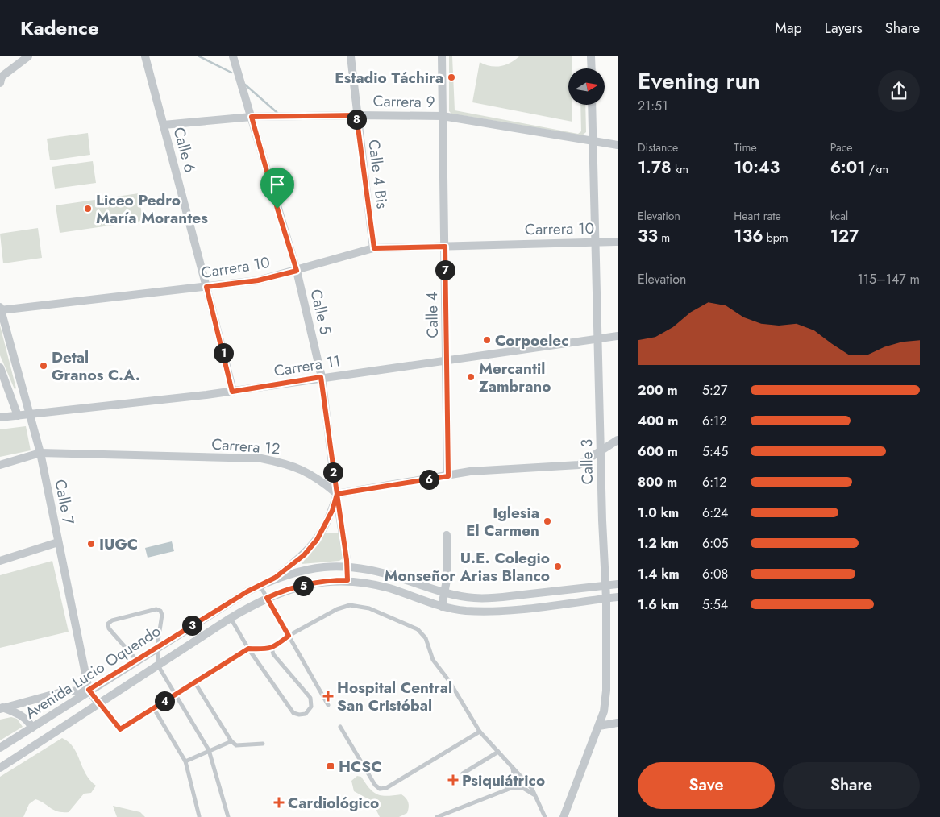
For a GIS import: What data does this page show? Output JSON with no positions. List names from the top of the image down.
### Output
{
  "streets": {
    "street": [
      "Carrera 9",
      "Calle 6",
      "Calle 4 Bis",
      "Carrera 10",
      "Calle 5",
      "Calle 4",
      "Carrera 11",
      "Carrera 12",
      "Calle 3",
      "Calle 7",
      "Avenida Lucio Oquendo"
    ]
  },
  "crossings": [
    ["Carrera 9", "Calle 6"],
    ["Carrera 9", "Calle 4 Bis"],
    ["Carrera 9", "Calle 5"],
    ["Carrera 9", "Calle 4"],
    ["Carrera 9", "Calle 3"],
    ["Calle 6", "Carrera 10"],
    ["Calle 6", "Carrera 11"],
    ["Calle 4 Bis", "Carrera 10"],
    ["Carrera 10", "Calle 5"],
    ["Carrera 10", "Calle 4"],
    ["Carrera 10", "Calle 3"],
    ["Carrera 10", "Calle 7"],
    ["Calle 5", "Carrera 11"],
    ["Calle 5", "Carrera 12"],
    ["Calle 5", "Avenida Lucio Oquendo"],
    ["Calle 4", "Carrera 11"],
    ["Carrera 11", "Calle 3"],
    ["Carrera 11", "Calle 7"],
    ["Carrera 12", "Calle 7"],
    ["Calle 3", "Avenida Lucio Oquendo"],
    ["Calle 7", "Avenida Lucio Oquendo"]
  ],
  "places": {
    "other": [
      "Estadio Táchira",
      "Liceo Pedro María Morantes",
      "Corpoelec",
      "Detal Granos C.A.",
      "Mercantil Zambrano",
      "Iglesia El Carmen",
      "IUGC",
      "U.E. Colegio Monseñor Arias Blanco"
    ],
    "health": ["Hospital Central San Cristóbal", "Psiquiátrico", "Cardiológico"],
    "transit": ["HCSC"]
  },
  "north": "right",
  "page": {
    "header": "Kadence",
    "nav": ["Map", "Layers", "Share"],
    "heading": ["Evening run", "21:51"],
    "pins": [
      "8",
      "7",
      "1",
      "2",
      "6",
      "5",
      "3",
      "4"
    ],
    "stats": [
      ["Distance", "1.78 km"],
      ["Time", "10:43"],
      ["Pace", "6:01 /km"],
      ["Elevation", "33 m"],
      ["Heart rate", "136 bpm"],
      ["kcal", "127"]
    ],
    "chart": ["Elevation", "115–147 m"],
    "list": [
      {
        "name": "200 m",
        "note": "5:27"
      },
      {
        "name": "400 m",
        "note": "6:12"
      },
      {
        "name": "600 m",
        "note": "5:45"
      },
      {
        "name": "800 m",
        "note": "6:12"
      },
      {
        "name": "1.0 km",
        "note": "6:24"
      },
      {
        "name": "1.2 km",
        "note": "6:05"
      },
      {
        "name": "1.4 km",
        "note": "6:08"
      },
      {
        "name": "1.6 km",
        "note": "5:54"
      }
    ],
    "buttons": ["Save", "Share"]
  }
}
